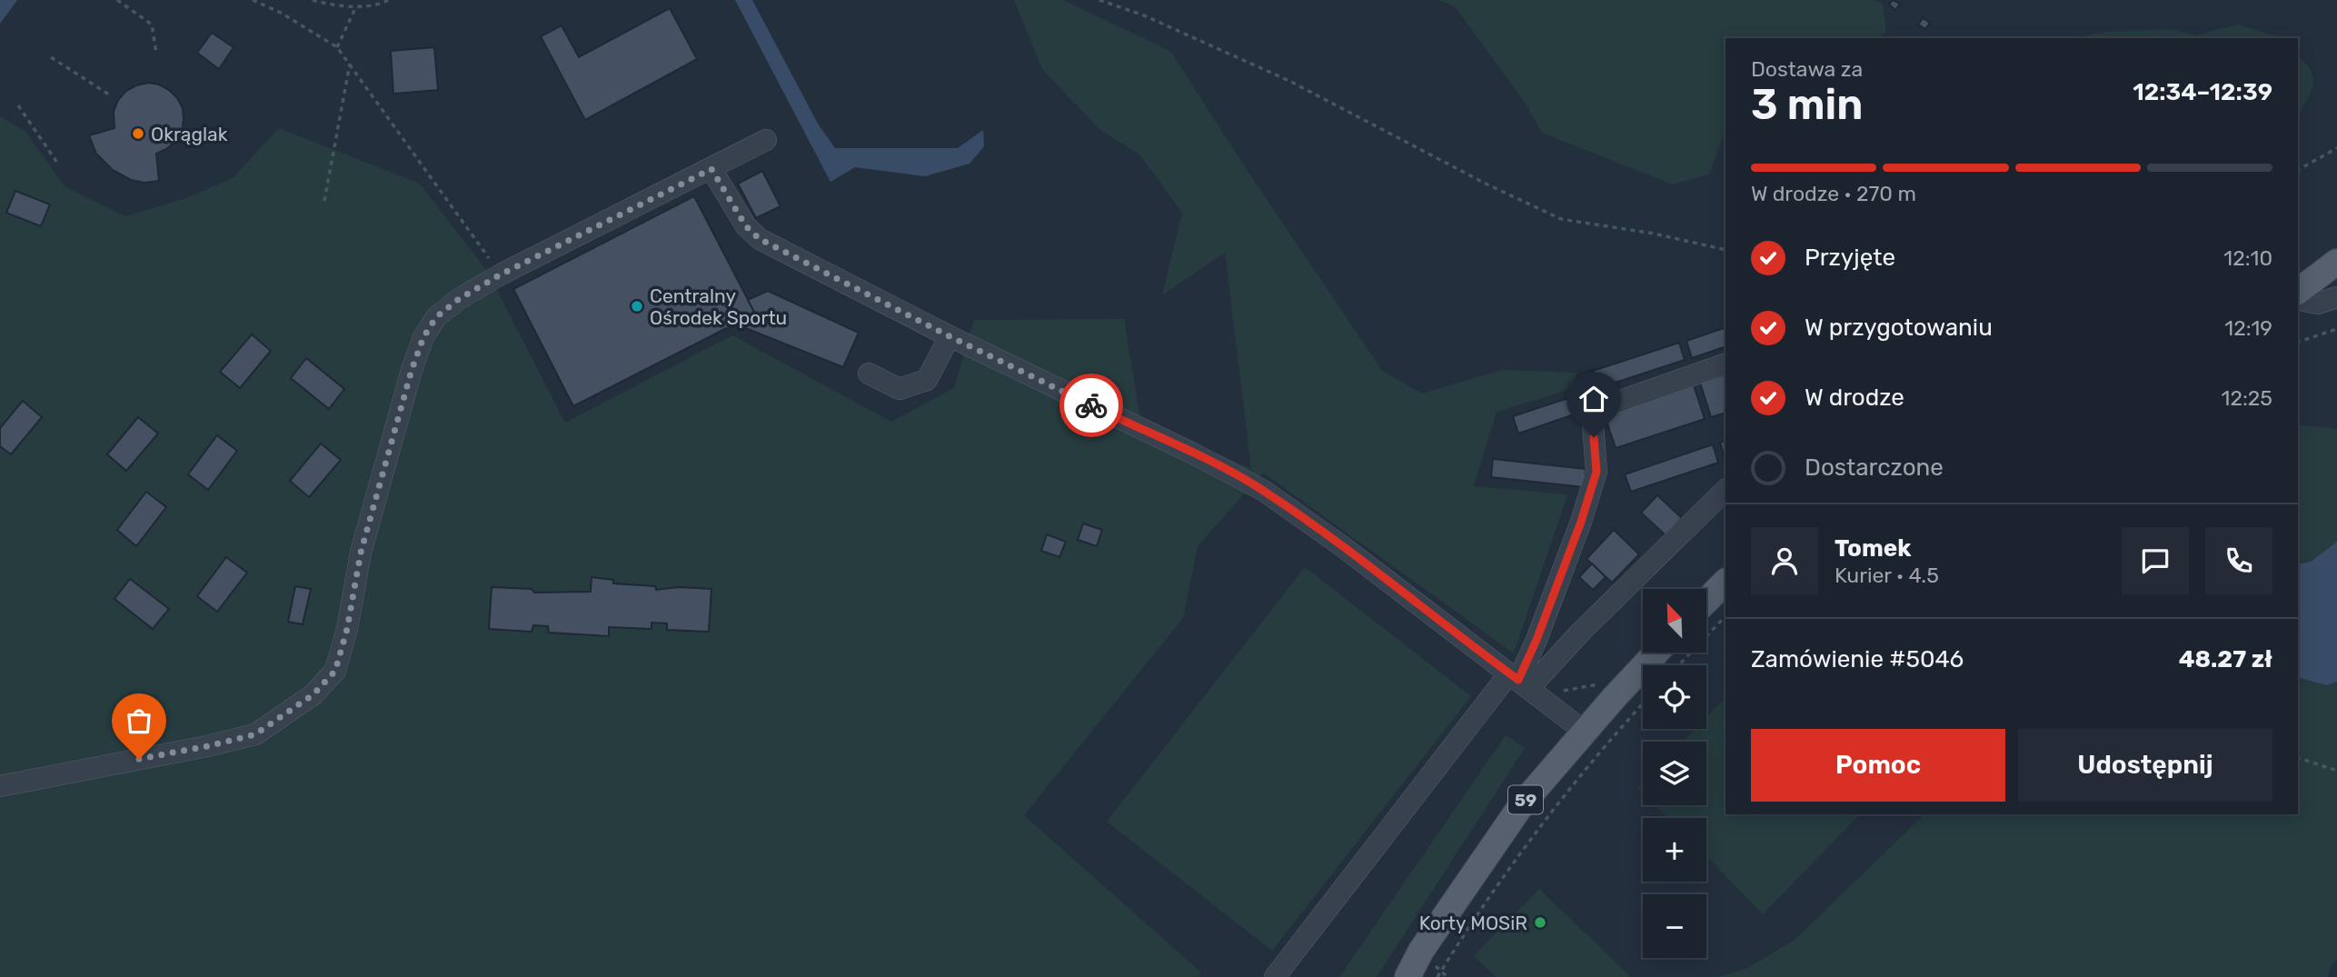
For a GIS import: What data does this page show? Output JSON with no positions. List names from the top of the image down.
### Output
{
  "streets": {
    "main road": ["59"]
  },
  "places": ["Okrąglak", "Centralny Ośrodek Sportu", "Korty MOSiR"],
  "north": "top left",
  "page": {
    "heading": ["3 min", "Dostawa za", "12:34–12:39"],
    "panel": [
      "Tomek",
      "Kurier · 4.5",
      "Zamówienie #5046",
      "48.27 zł"
    ],
    "bar": "W drodze · 270 m",
    "list": [
      ["Przyjęte", "12:10"],
      ["W przygotowaniu", "12:19"],
      ["W drodze", "12:25"],
      "Dostarczone"
    ],
    "map_buttons": ["+", "−"],
    "buttons": ["Pomoc", "Udostępnij"]
  }
}
